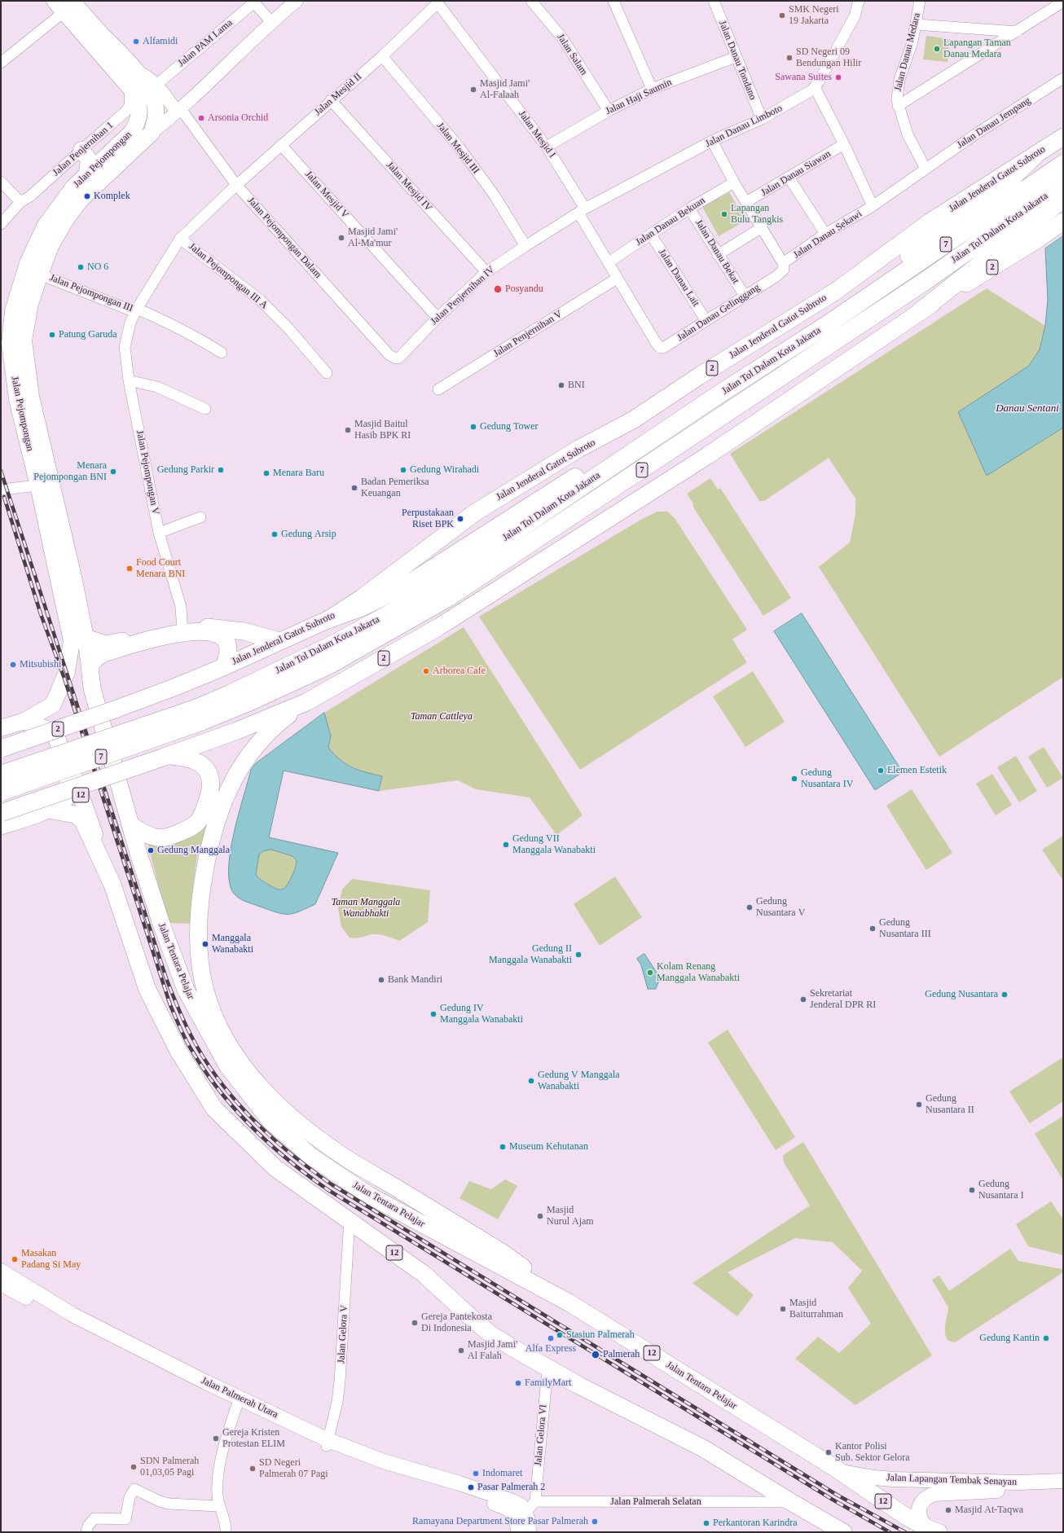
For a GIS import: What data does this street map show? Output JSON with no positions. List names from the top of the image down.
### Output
{
  "streets": {
    "highway": [
      "Jalan Jenderal Gatot Subroto",
      "Jalan Tol Dalam Kota Jakarta",
      "7",
      "2",
      "12",
      "Jalan Tentara Pelajar"
    ],
    "main road": ["Jalan Pejompongan", "Jalan Palmerah Utara", "Jalan Lapangan Tembak Senayan"],
    "street": [
      "Jalan PAM Lama",
      "Jalan Danau Medara",
      "Jalan Salam",
      "Jalan Danau Tondano",
      "Jalan Mesjid II",
      "Jalan Haji Saumin",
      "Jalan Danau Jempang",
      "Jalan Danau Limboto",
      "Jalan Mesjid I",
      "Jalan Mesjid III",
      "Jalan Penjernihan 1",
      "Jalan Danau Siawan",
      "Jalan Mesjid IV",
      "Jalan Mesjid V",
      "Jalan Danau Bekuan",
      "Jalan Danau Sekawi",
      "Jalan Pejompongan Dalam",
      "Jalan Danau Bekat",
      "Jalan Pejompongan III A",
      "Jalan Danau Lait",
      "Jalan Pejompongan III",
      "Jalan Penjernihan IV",
      "Jalan Danau Gelinggang",
      "Jalan Penjernihan V",
      "Jalan Pejompongan V",
      "Jalan Gelora V",
      "Jalan Gelora VI",
      "Jalan Palmerah Selatan"
    ]
  },
  "crossings": [
    ["Jalan PAM Lama", "Jalan Pejompongan"],
    ["Jalan Danau Medara", "Jalan Danau Jempang"],
    ["Jalan Salam", "Jalan Haji Saumin"],
    ["Jalan Danau Tondano", "Jalan Haji Saumin"],
    ["Jalan Danau Tondano", "Jalan Danau Limboto"],
    ["Jalan Mesjid II", "Jalan Mesjid I"],
    ["Jalan Mesjid II", "Jalan Mesjid III"],
    ["Jalan Mesjid II", "Jalan Mesjid IV"],
    ["Jalan Mesjid II", "Jalan Mesjid V"],
    ["Jalan Mesjid II", "Jalan Pejompongan Dalam"],
    ["Jalan Mesjid II", "Jalan Pejompongan III"],
    ["Jalan Haji Saumin", "Jalan Mesjid I"],
    ["Jalan Danau Limboto", "Jalan Mesjid I"],
    ["Jalan Danau Limboto", "Jalan Penjernihan IV"],
    ["Jalan Danau Limboto", "Jalan Danau Gelinggang"],
    ["Jalan Mesjid I", "Jalan Penjernihan IV"],
    ["Jalan Mesjid I", "Jalan Danau Gelinggang"],
    ["Jalan Mesjid III", "Jalan Penjernihan IV"],
    ["Jalan Penjernihan 1", "Jalan Pejompongan"],
    ["Jalan Pejompongan", "Jalan Pejompongan Dalam"],
    ["Jalan Pejompongan", "Jalan Pejompongan III"],
    ["Jalan Pejompongan", "12"],
    ["Jalan Pejompongan", "Jalan Tentara Pelajar"],
    ["Jalan Mesjid IV", "Jalan Penjernihan IV"],
    ["Jalan Mesjid V", "Jalan Penjernihan IV"],
    ["Jalan Danau Bekuan", "Jalan Danau Bekat"],
    ["Jalan Danau Bekuan", "Jalan Danau Lait"],
    ["Jalan Danau Bekuan", "Jalan Danau Gelinggang"],
    ["Jalan Danau Sekawi", "Jalan Danau Gelinggang"],
    ["Jalan Pejompongan Dalam", "Jalan Pejompongan III"],
    ["Jalan Pejompongan Dalam", "Jalan Penjernihan IV"],
    ["Jalan Danau Bekat", "Jalan Danau Gelinggang"],
    ["Jalan Pejompongan III A", "Jalan Pejompongan III"],
    ["Jalan Danau Lait", "Jalan Danau Gelinggang"],
    ["Jalan Pejompongan III", "Jalan Pejompongan V"],
    ["Jalan Penjernihan IV", "Jalan Danau Gelinggang"],
    ["Jalan Danau Gelinggang", "Jalan Penjernihan V"],
    ["12", "Jalan Gelora V"],
    ["12", "Jalan Gelora VI"],
    ["12", "Jalan Palmerah Selatan"],
    ["Jalan Tentara Pelajar", "Jalan Lapangan Tembak Senayan"],
    ["Jalan Gelora V", "Jalan Palmerah Utara"],
    ["Jalan Gelora VI", "Jalan Palmerah Selatan"]
  ],
  "water": ["Danau Sentani"],
  "parks": ["Taman Cattleya", "Taman Manggala Wanabhakti"],
  "places": [
    "SMK Negeri 19 Jakarta",
    "Alfamidi",
    "Lapangan Taman Danau Medara",
    "SD Negeri 09 Bendungan Hilir",
    "Sawana Suites",
    "Masjid Jami' Al-Falaah",
    "Arsonia Orchid",
    "Komplek",
    "Lapangan Bulu Tangkis",
    "Masjid Jami' Al-Ma'mur",
    "NO 6",
    "Posyandu",
    "Patung Garuda",
    "BNI",
    "Gedung Tower",
    "Masjid Baitul Hasib BPK RI",
    "Gedung Parkir",
    "Gedung Wirahadi",
    "Menara Pejompongan BNI",
    "Menara Baru",
    "Badan Pemeriksa Keuangan",
    "Perpustakaan Riset BPK",
    "Gedung Arsip",
    "Food Court Menara BNI",
    "Mitsubishi",
    "Arborea Cafe",
    "Elemen Estetik",
    "Gedung Nusantara IV",
    "Gedung VII Manggala Wanabakti",
    "Gedung Manggala",
    "Gedung Nusantara V",
    "Gedung Nusantara III",
    "Manggala Wanabakti",
    "Gedung II Manggala Wanabakti",
    "Kolam Renang Manggala Wanabakti",
    "Bank Mandiri",
    "Gedung Nusantara",
    "Sekretariat Jenderal DPR RI",
    "Gedung IV Manggala Wanabakti",
    "Gedung V Manggala Wanabakti",
    "Gedung Nusantara II",
    "Museum Kehutanan",
    "Gedung Nusantara I",
    "Masjid Nurul Ajam",
    "Masakan Padang Si May",
    "Masjid Baiturrahman",
    "Gereja Pantekosta Di Indonesia",
    "Stasiun Palmerah",
    "Alfa Express",
    "Gedung Kantin",
    "Masjid Jami' Al Falah",
    "Palmerah",
    "FamilyMart",
    "Gereja Kristen Protestan ELIM",
    "Kantor Polisi Sub. Sektor Gelora",
    "SDN Palmerah 01,03,05 Pagi",
    "SD Negeri Palmerah 07 Pagi",
    "Indomaret",
    "Pasar Palmerah 2",
    "Masjid At-Taqwa",
    "Ramayana Department Store Pasar Palmerah",
    "Perkantoran Karindra"
  ]
}
